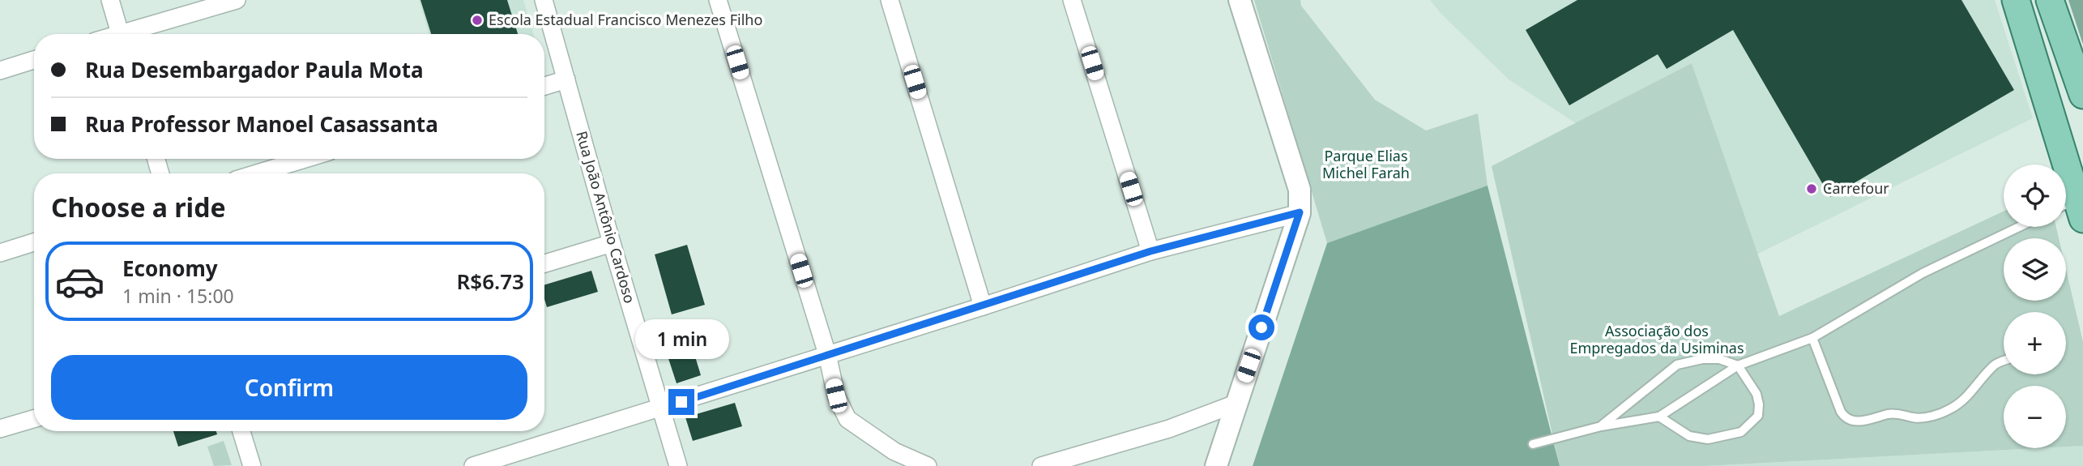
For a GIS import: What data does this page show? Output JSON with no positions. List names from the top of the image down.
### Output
{
  "streets": {
    "street": ["Rua João Antônio Cardoso"]
  },
  "parks": ["Parque Elias Michel Farah", "Associação dos Empregados da Usiminas"],
  "places": ["Escola Estadual Francisco Menezes Filho", "Carrefour"],
  "page": {
    "banner": ["Rua Desembargador Paula Mota", "Rua Professor Manoel Casassanta"],
    "map_buttons": ["+", "−"],
    "heading": "Choose a ride",
    "list": [
      {
        "name": "Economy",
        "note": "1 min · 15:00",
        "value": "R$6.73"
      }
    ],
    "bubble": "1 min",
    "buttons": "Confirm"
  }
}
